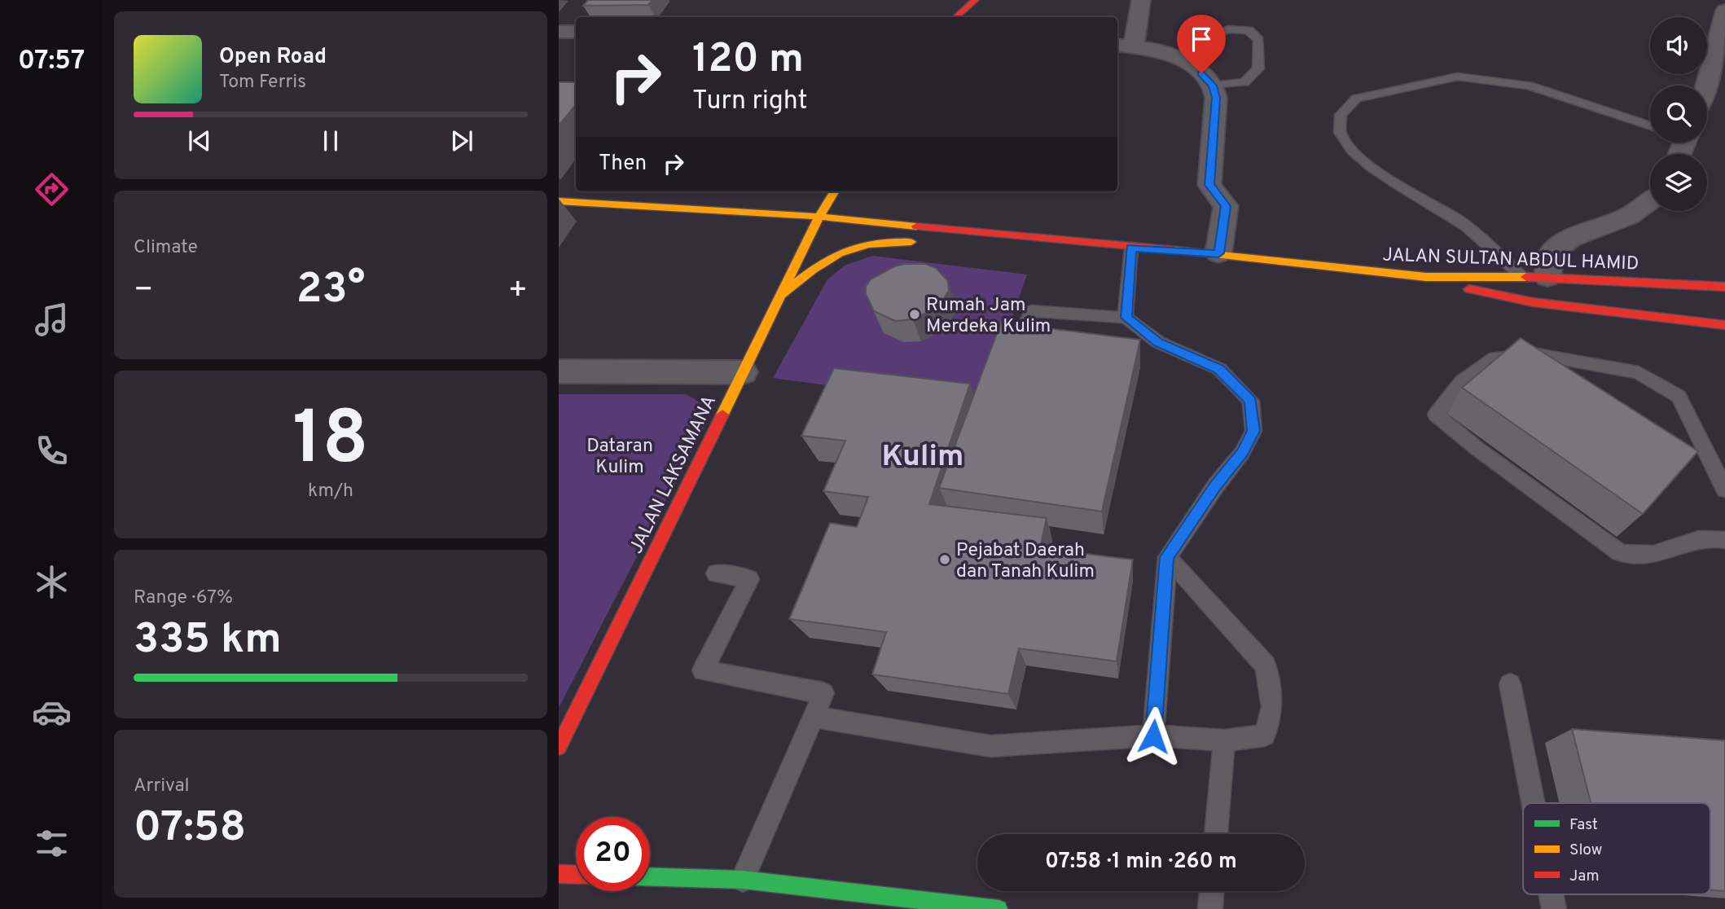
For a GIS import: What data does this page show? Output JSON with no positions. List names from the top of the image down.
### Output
{
  "streets": {
    "main road": ["JALAN SULTAN ABDUL HAMID", "JALAN LAKSAMANA"]
  },
  "crossings": [
    ["JALAN SULTAN ABDUL HAMID", "JALAN LAKSAMANA"]
  ],
  "districts": ["Kulim"],
  "parks": ["Dataran Kulim"],
  "places": ["Rumah Jam Merdeka Kulim", "Pejabat Daerah dan Tanah Kulim"],
  "legend": ["Fast", "Slow", "Jam"],
  "page": {
    "tabs": "07:57",
    "turn": ["120 m", "Turn right"],
    "song": ["Open Road", "Tom Ferris"],
    "then": "Then",
    "tile": [
      "Climate",
      ["18", "km/h"],
      ["Range · 67%", "335 km"],
      ["Arrival", "07:58"]
    ],
    "heat": ["−", "23°", "+"],
    "limit": "20",
    "trip": "07:58 · 1 min · 260 m"
  }
}
